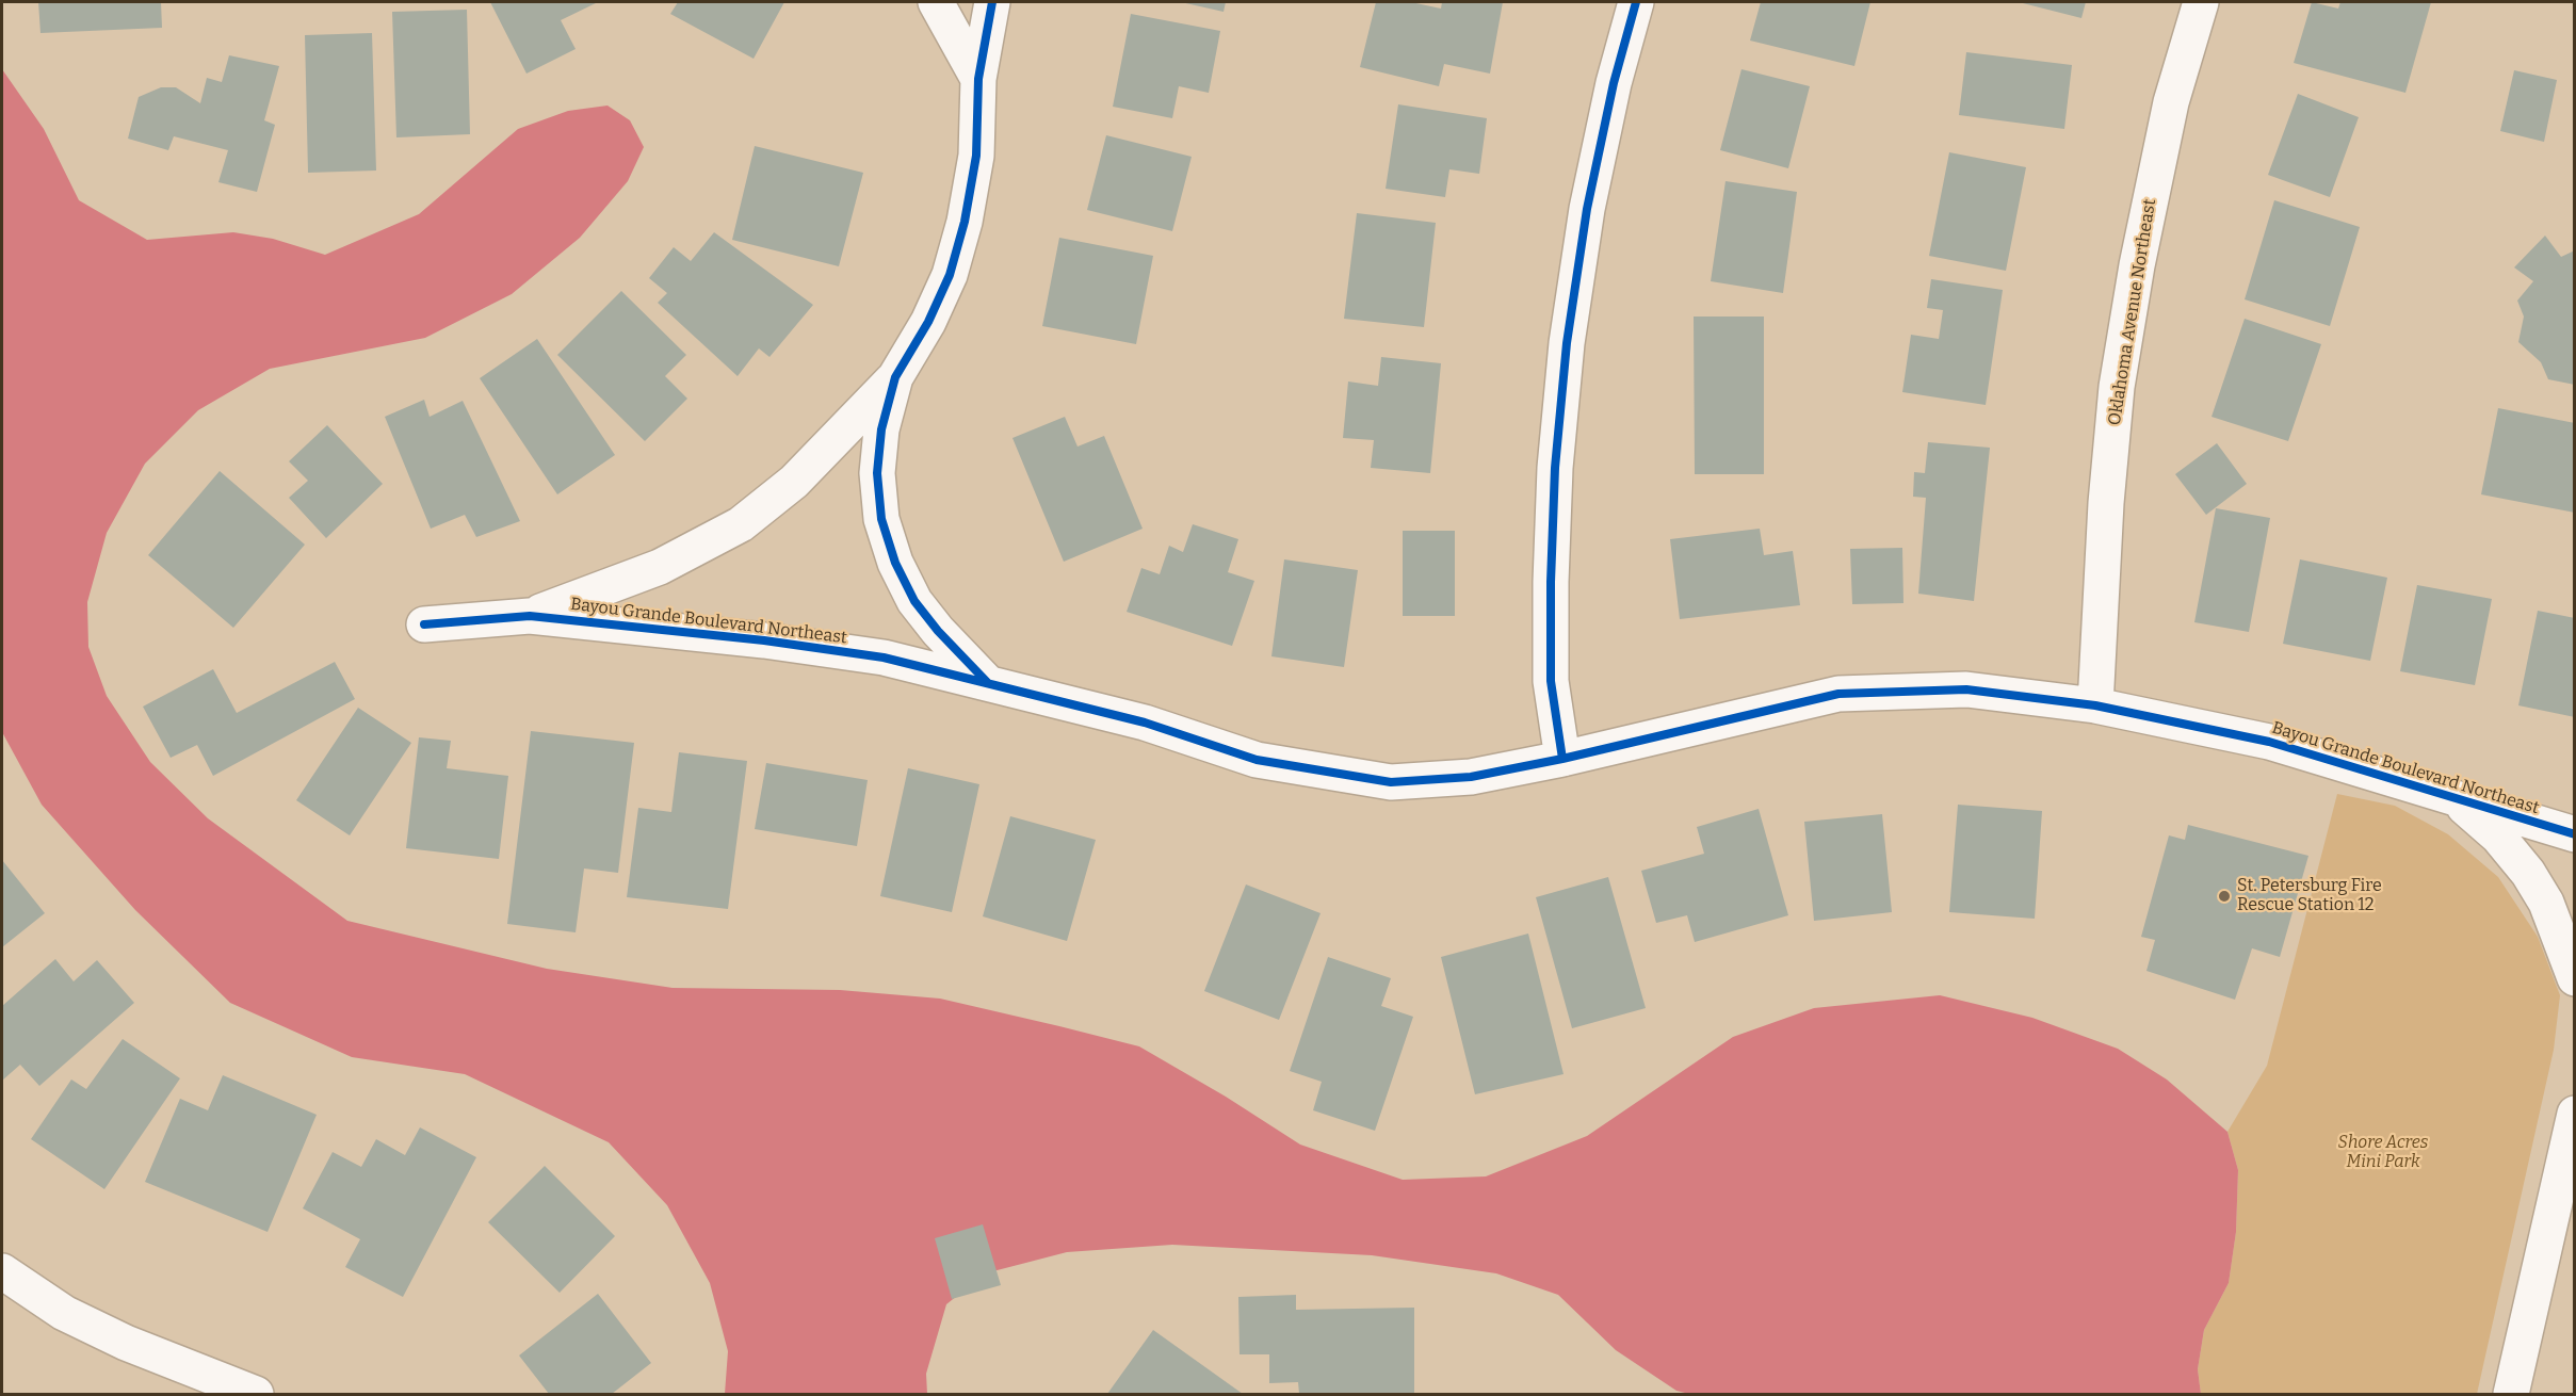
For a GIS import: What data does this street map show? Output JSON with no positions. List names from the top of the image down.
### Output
{
  "streets": {
    "street": ["Oklahoma Avenue Northeast", "Bayou Grande Boulevard Northeast"]
  },
  "crossings": [
    ["Oklahoma Avenue Northeast", "Bayou Grande Boulevard Northeast"]
  ],
  "parks": ["Shore Acres Mini Park"],
  "places": ["St. Petersburg Fire Rescue Station 12"]
}
